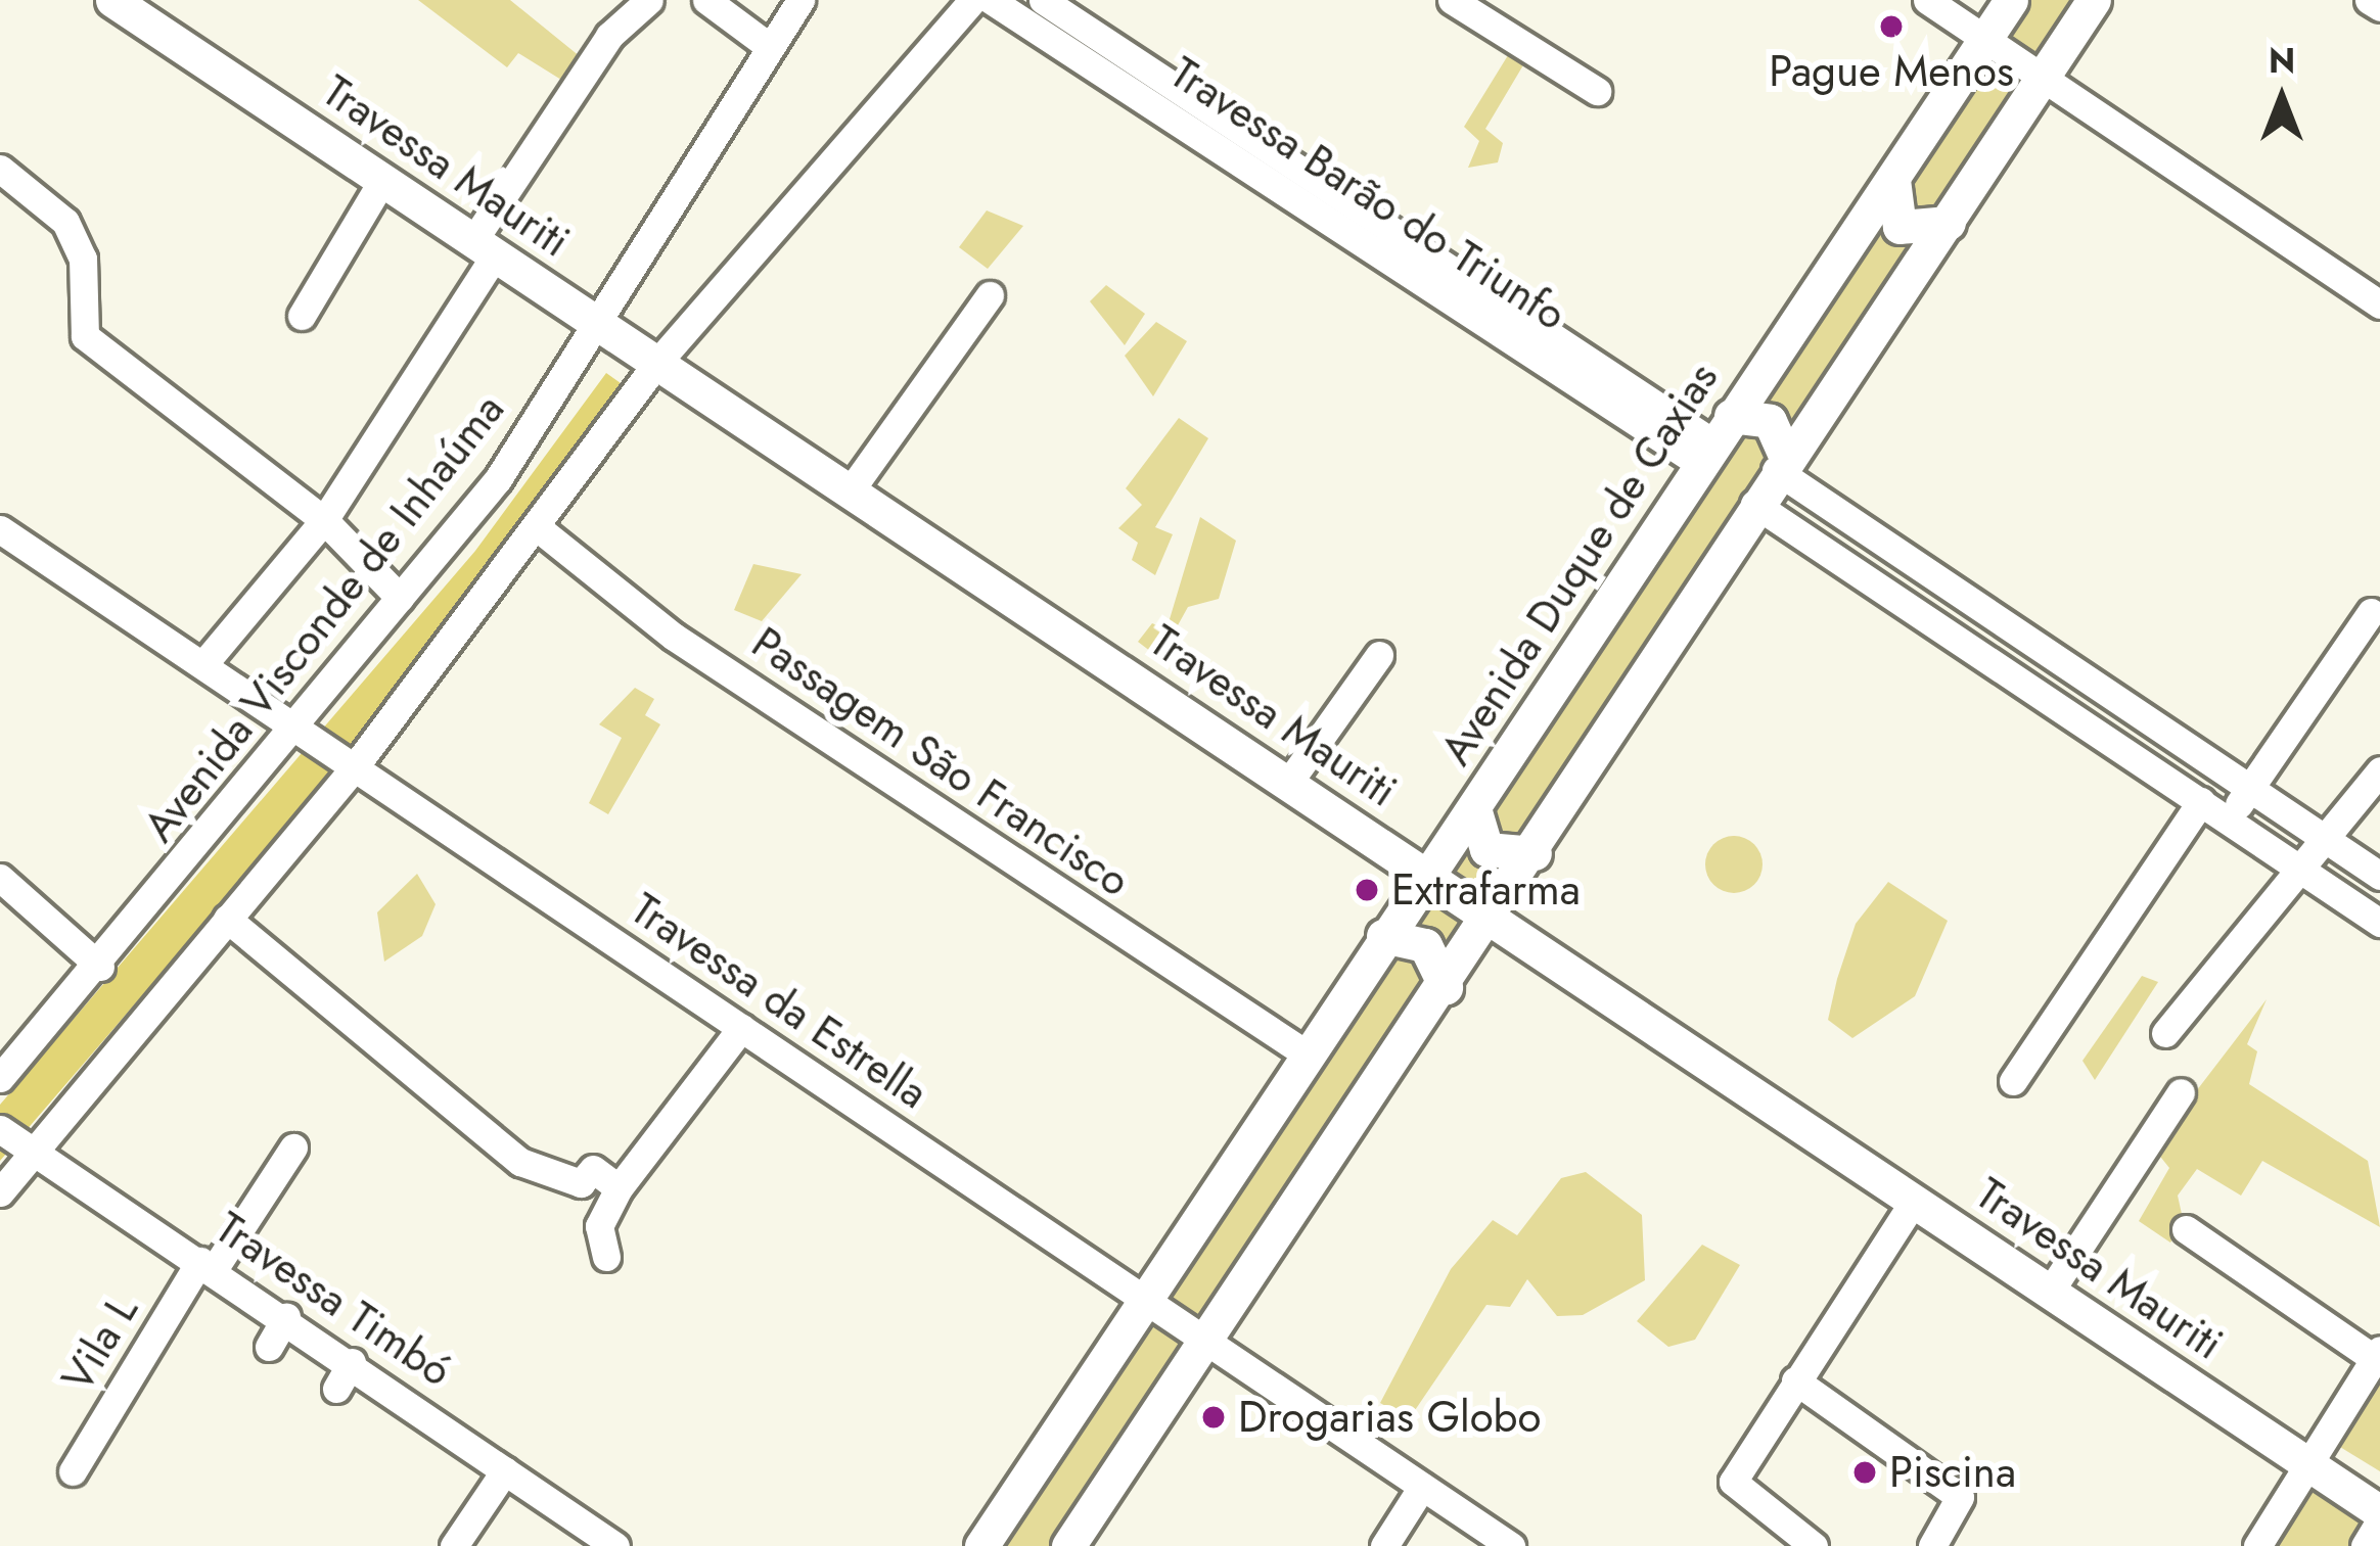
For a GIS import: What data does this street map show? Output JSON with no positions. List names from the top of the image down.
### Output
{
  "streets": {
    "main road": ["Travessa Mauriti", "Avenida Duque de Caxias"],
    "street": [
      "Travessa Barão do Triunfo",
      "Avenida Visconde de Inhaúma",
      "Passagem São Francisco",
      "Travessa da Estrella",
      "Travessa Timbó",
      "Vila L"
    ]
  },
  "crossings": [
    ["Travessa Mauriti", "Avenida Duque de Caxias"],
    ["Travessa Mauriti", "Avenida Visconde de Inhaúma"],
    ["Travessa Barão do Triunfo", "Avenida Duque de Caxias"],
    ["Avenida Duque de Caxias", "Passagem São Francisco"],
    ["Avenida Duque de Caxias", "Travessa da Estrella"],
    ["Avenida Visconde de Inhaúma", "Passagem São Francisco"],
    ["Avenida Visconde de Inhaúma", "Travessa da Estrella"],
    ["Avenida Visconde de Inhaúma", "Travessa Timbó"],
    ["Travessa Timbó", "Vila L"]
  ],
  "places": [
    "Pague Menos",
    "Extrafarma",
    "Drogarias Globo",
    "Piscina"
  ],
  "north": "top"
}
